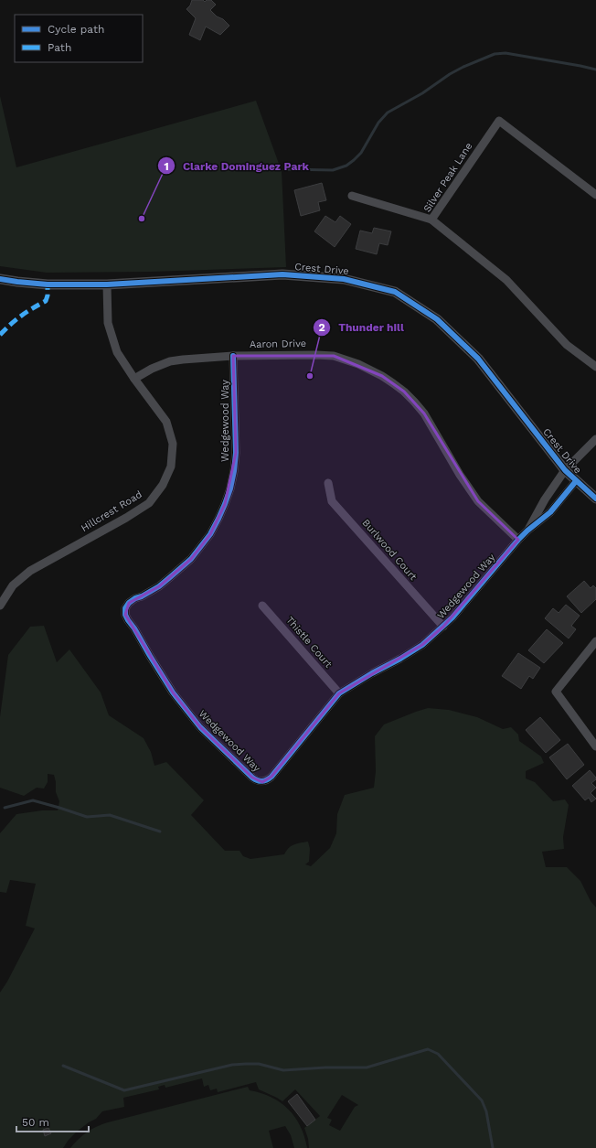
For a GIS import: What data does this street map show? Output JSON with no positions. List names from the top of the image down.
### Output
{
  "streets": {
    "street": [
      "Silver Peak Lane",
      "Crest Drive",
      "Aaron Drive",
      "Wedgewood Way",
      "Hillcrest Road",
      "Burlwood Court",
      "Thistle Court"
    ]
  },
  "crossings": [
    ["Crest Drive", "Wedgewood Way"],
    ["Crest Drive", "Hillcrest Road"],
    ["Aaron Drive", "Wedgewood Way"],
    ["Aaron Drive", "Hillcrest Road"],
    ["Wedgewood Way", "Burlwood Court"],
    ["Wedgewood Way", "Thistle Court"]
  ],
  "places": ["Clarke Dominguez Park", "Thunder hill"],
  "legend": ["Cycle path", "Path"],
  "scale_bar": "50 m"
}
